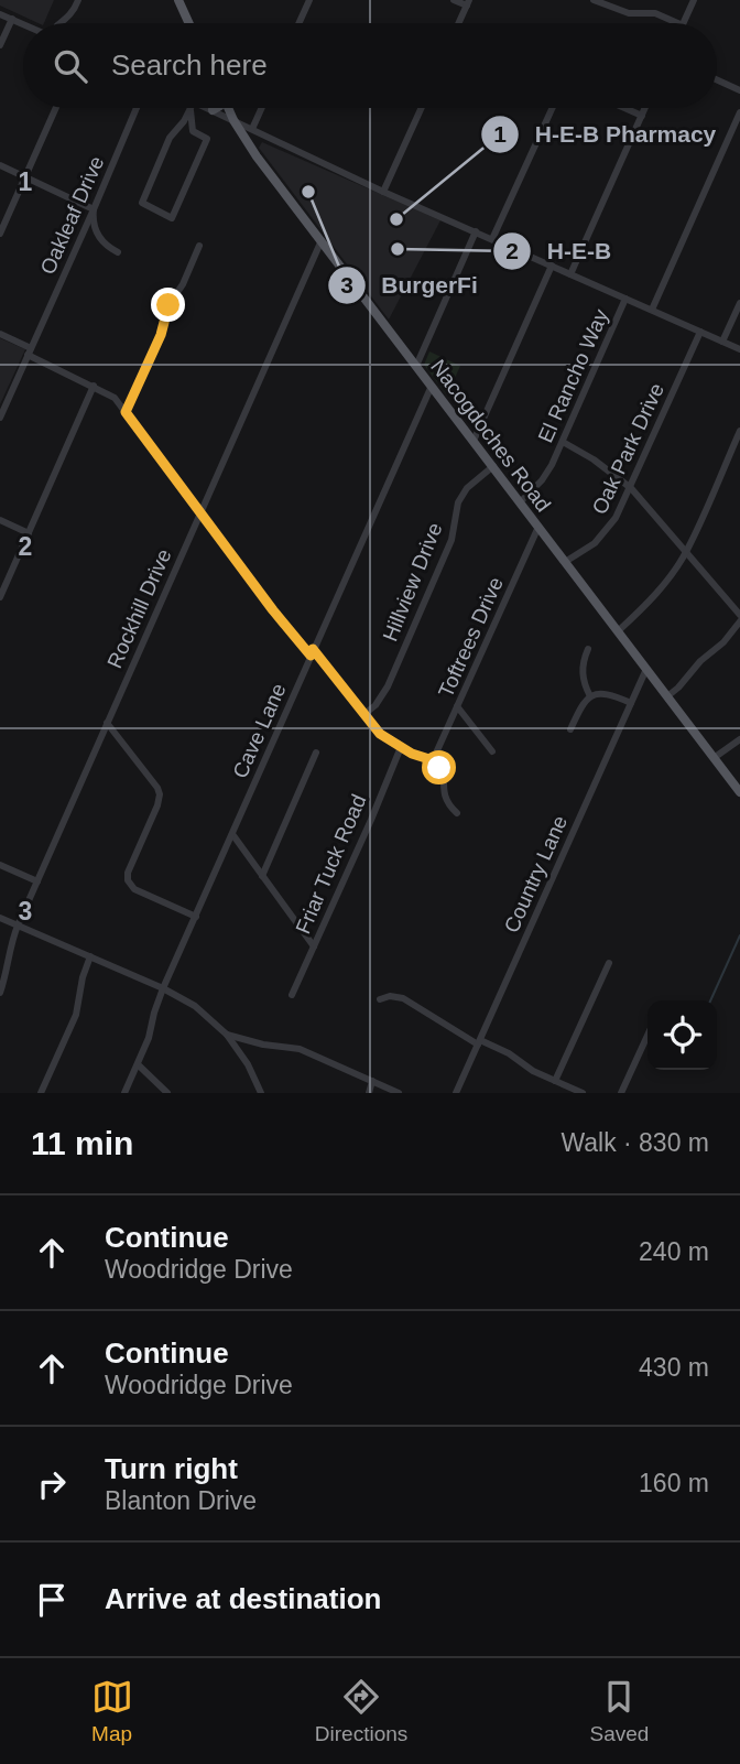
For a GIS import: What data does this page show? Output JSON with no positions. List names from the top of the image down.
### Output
{
  "streets": {
    "main road": ["Nacogdoches Road"],
    "street": [
      "Oakleaf Drive",
      "El Rancho Way",
      "Oak Park Drive",
      "Hillview Drive",
      "Rockhill Drive",
      "Toftrees Drive",
      "Cave Lane",
      "Friar Tuck Road",
      "Country Lane"
    ]
  },
  "crossings": [
    ["El Rancho Way", "Nacogdoches Road"],
    ["Nacogdoches Road", "Oak Park Drive"],
    ["Nacogdoches Road", "Hillview Drive"],
    ["Nacogdoches Road", "Rockhill Drive"],
    ["Nacogdoches Road", "Toftrees Drive"],
    ["Nacogdoches Road", "Cave Lane"],
    ["Nacogdoches Road", "Country Lane"]
  ],
  "places": ["BurgerFi", "H-E-B Pharmacy", "H-E-B"],
  "page": {
    "search": "Search here",
    "heading": ["11 min", "Walk · 830 m"],
    "list": [
      ["Continue", "Woodridge Drive", "240 m"],
      ["Continue", "Woodridge Drive", "430 m"],
      ["Turn right", "Blanton Drive", "160 m"],
      "Arrive at destination"
    ],
    "nav": ["Map", "Directions", "Saved"]
  },
  "grid": {
    "rows": ["1", "2", "3"]
  }
}
